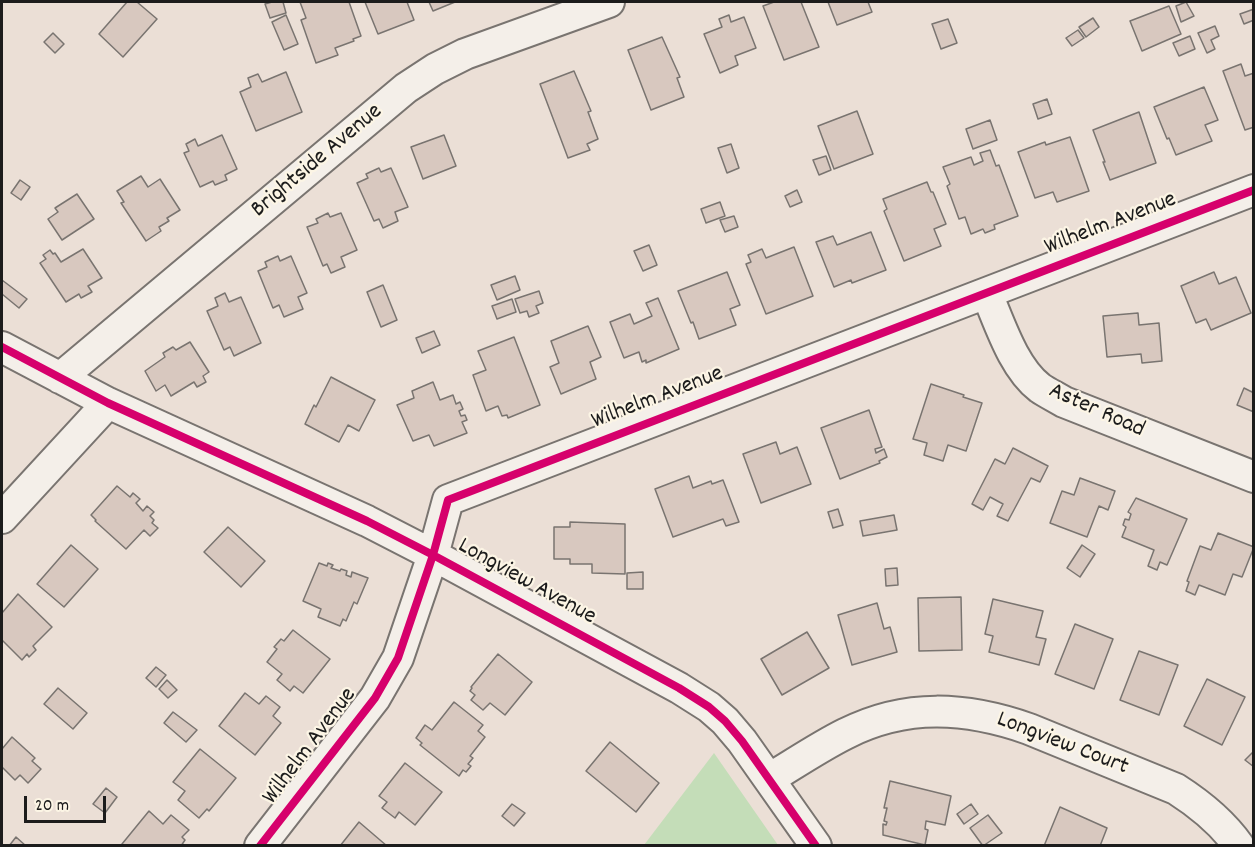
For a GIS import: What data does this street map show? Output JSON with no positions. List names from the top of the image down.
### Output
{
  "streets": {
    "street": [
      "Brightside Avenue",
      "Wilhelm Avenue",
      "Aster Road",
      "Longview Avenue",
      "Longview Court"
    ]
  },
  "crossings": [
    ["Brightside Avenue", "Longview Avenue"],
    ["Wilhelm Avenue", "Aster Road"],
    ["Wilhelm Avenue", "Longview Avenue"],
    ["Longview Avenue", "Longview Court"]
  ],
  "scale_bar": "20 m"
}
